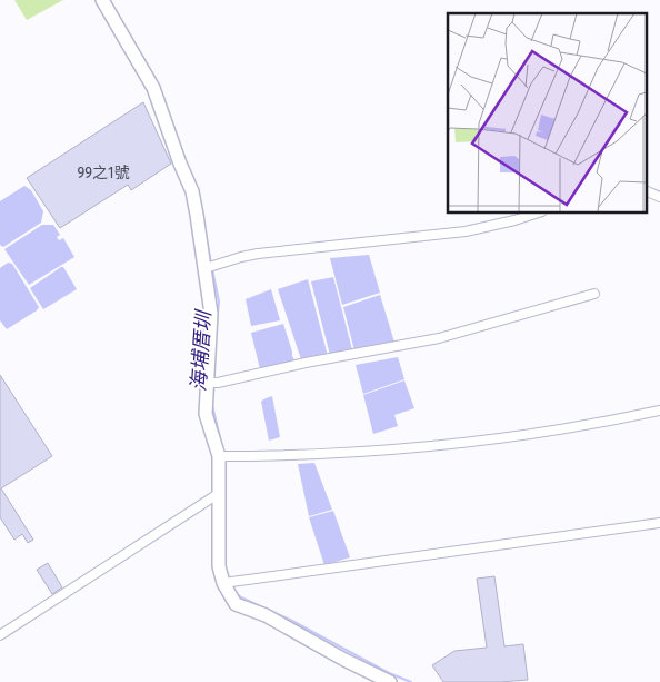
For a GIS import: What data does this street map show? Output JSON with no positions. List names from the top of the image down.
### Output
{
  "water": ["海埔厝圳"],
  "house_numbers": ["99之1號"]
}
